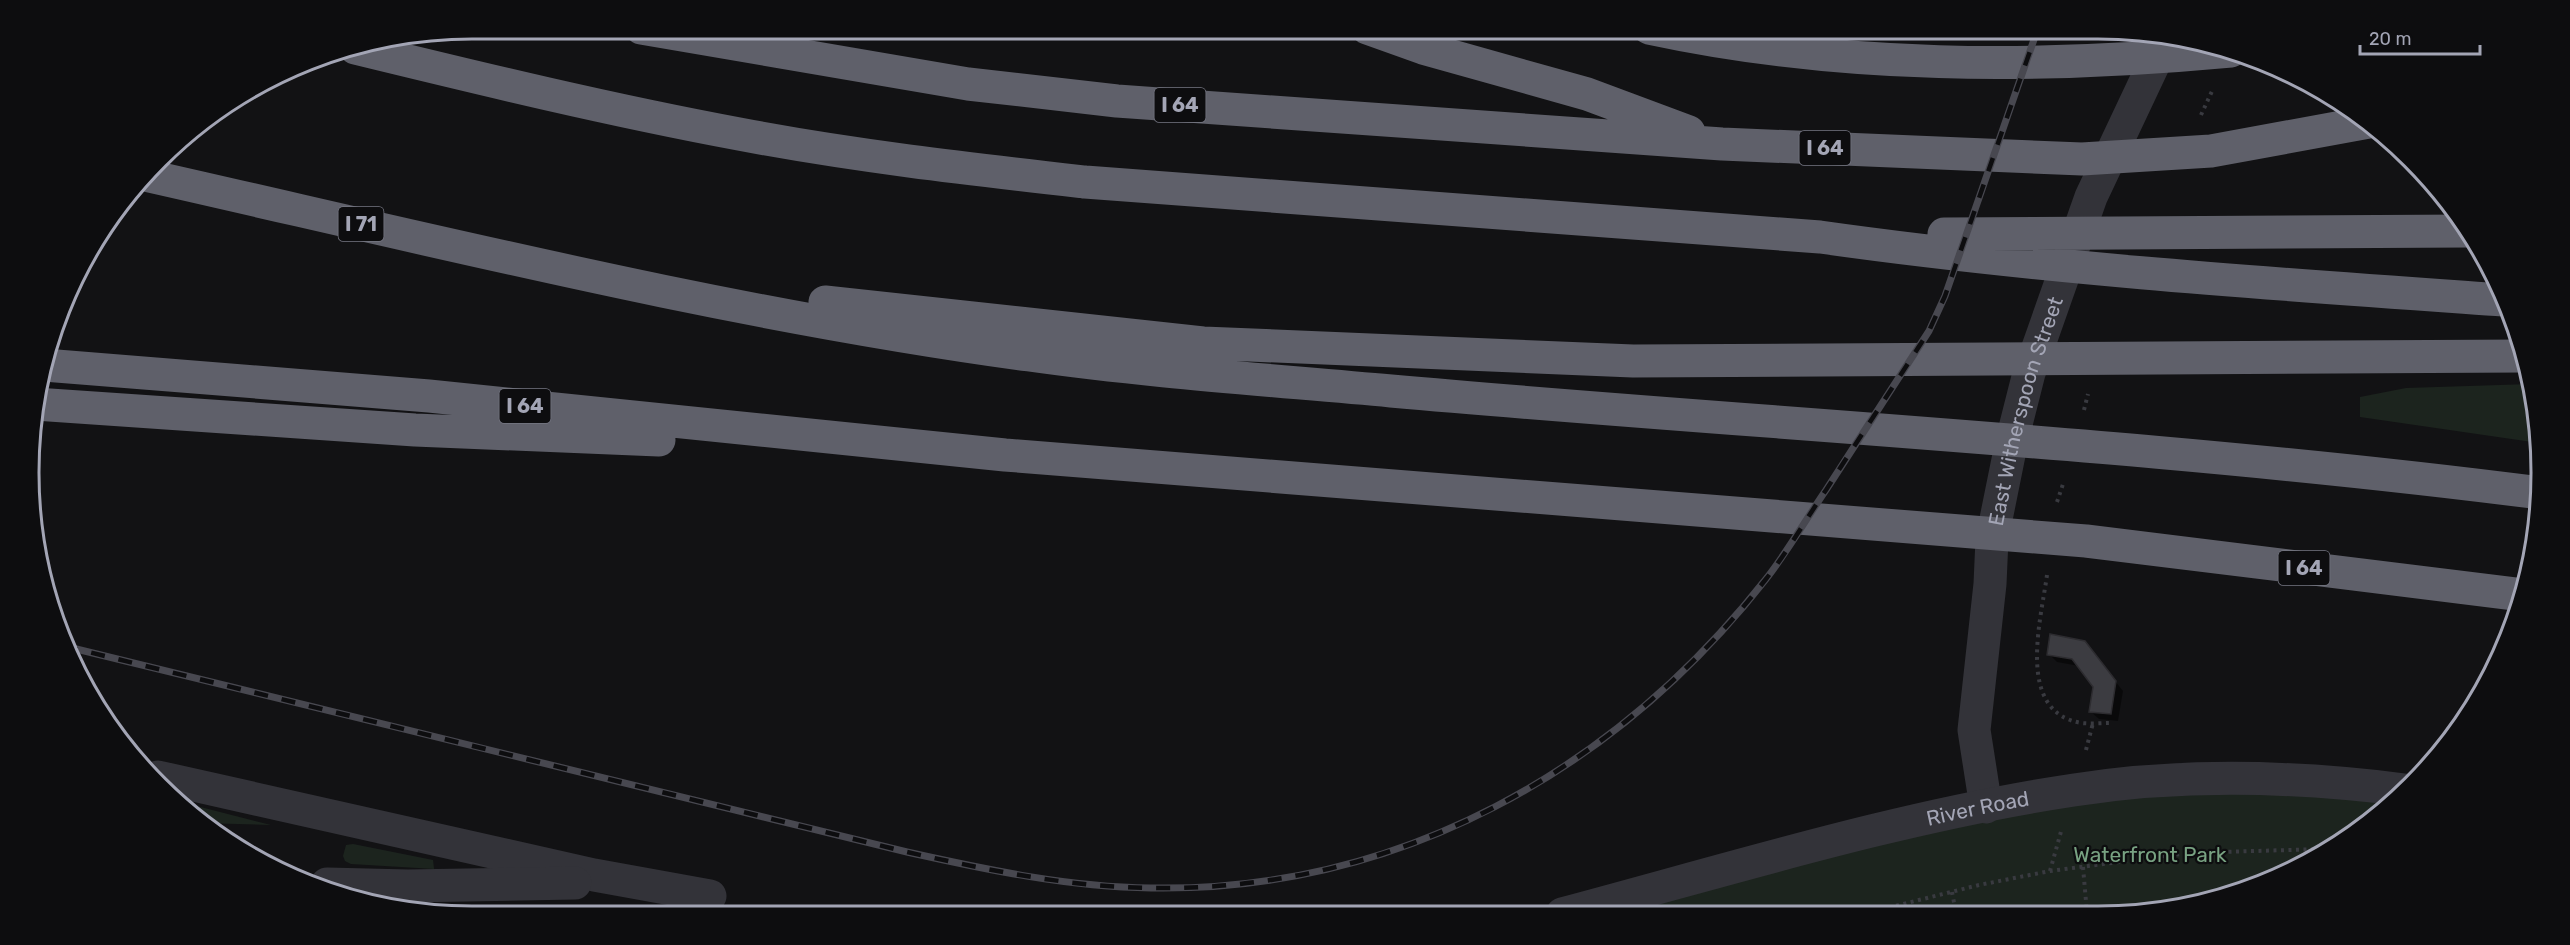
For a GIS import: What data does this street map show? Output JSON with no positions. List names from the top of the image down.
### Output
{
  "streets": {
    "highway": ["I 64", "I 71"],
    "street": ["East Witherspoon Street", "River Road"]
  },
  "crossings": [
    ["East Witherspoon Street", "River Road"]
  ],
  "parks": ["Waterfront Park"],
  "scale_bar": "20 m"
}
